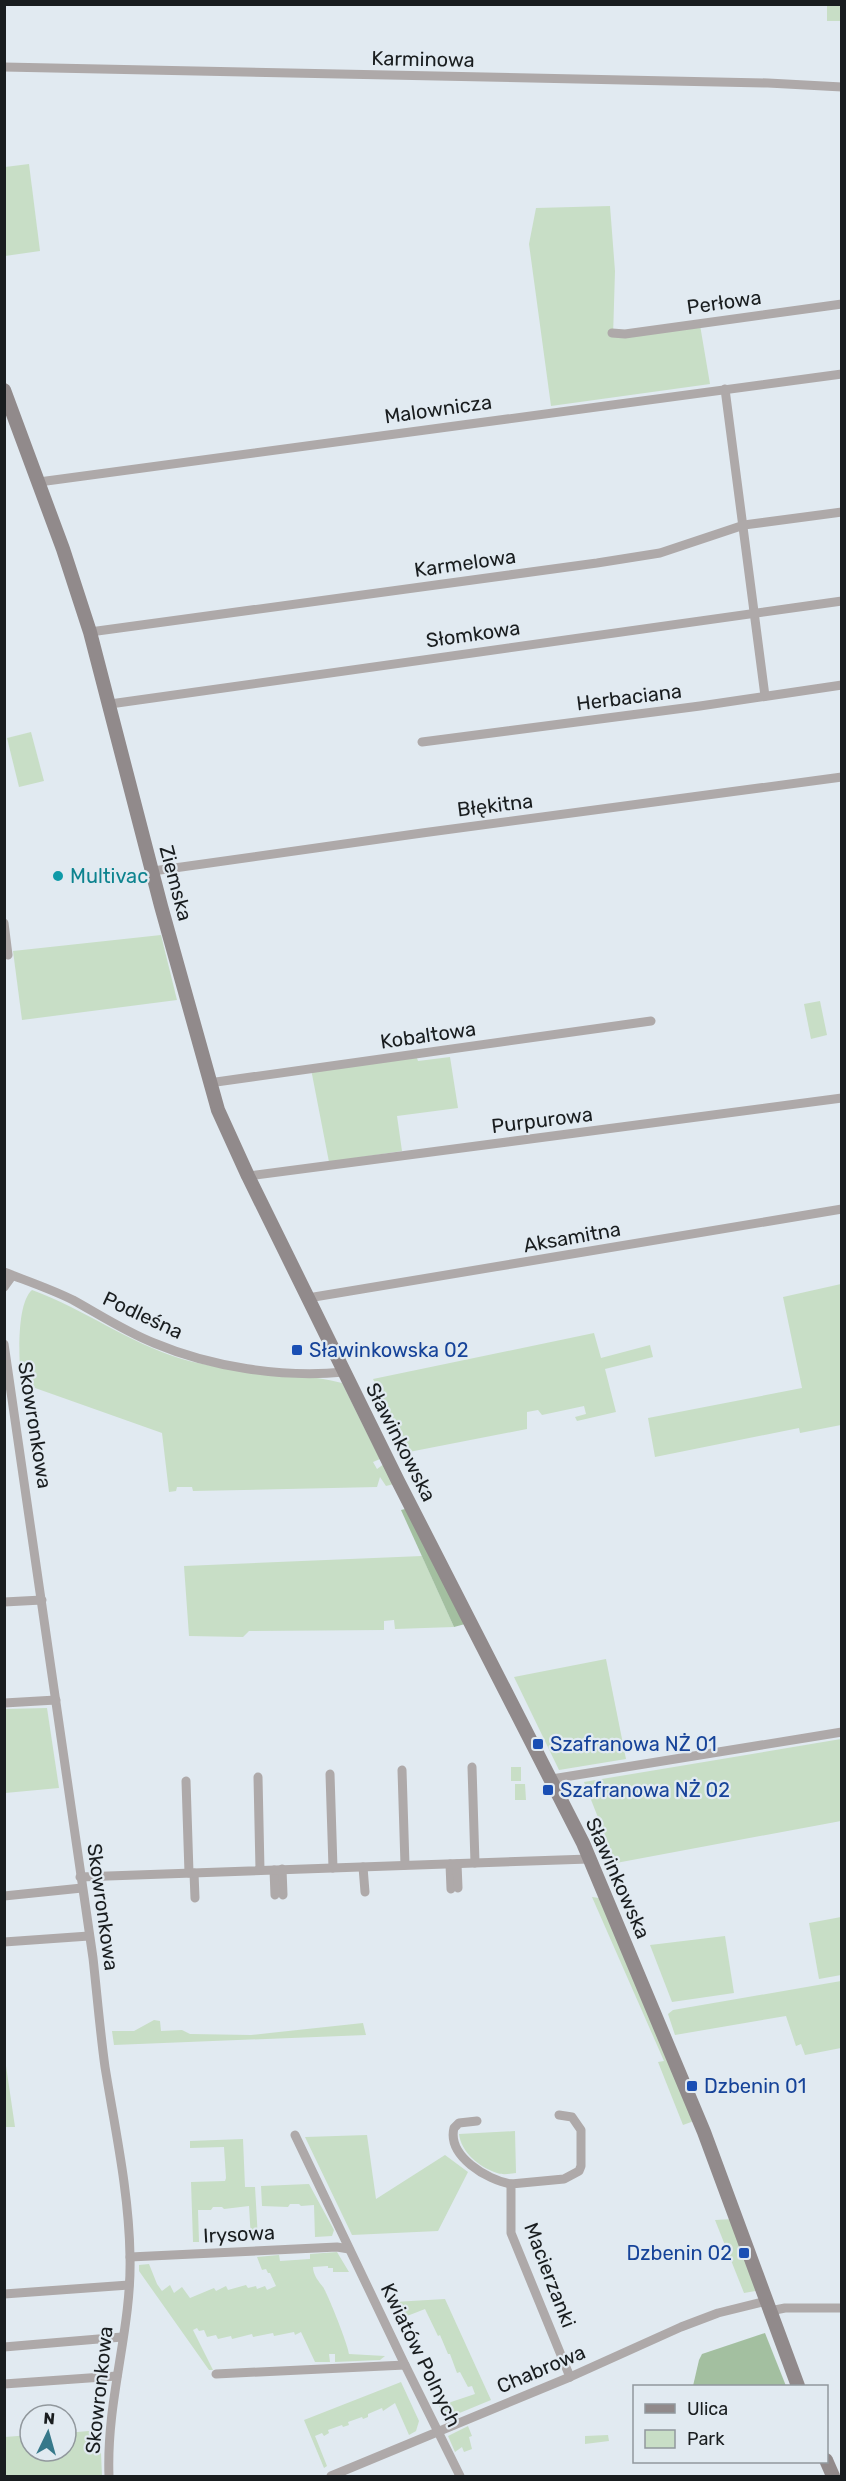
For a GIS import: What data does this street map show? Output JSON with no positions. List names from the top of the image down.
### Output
{
  "streets": {
    "street": [
      "Karminowa",
      "Perłowa",
      "Malownicza",
      "Karmelowa",
      "Słomkowa",
      "Herbaciana",
      "Błękitna",
      "Ziemska",
      "Kobaltowa",
      "Purpurowa",
      "Aksamitna",
      "Podleśna",
      "Skowronkowa",
      "Sławinkowska",
      "Irysowa",
      "Macierzanki",
      "Kwiatów Polnych",
      "Chabrowa"
    ]
  },
  "crossings": [
    ["Malownicza", "Ziemska"],
    ["Karmelowa", "Ziemska"],
    ["Słomkowa", "Ziemska"],
    ["Błękitna", "Ziemska"],
    ["Ziemska", "Kobaltowa"],
    ["Ziemska", "Purpurowa"],
    ["Ziemska", "Aksamitna"],
    ["Ziemska", "Podleśna"],
    ["Ziemska", "Sławinkowska"],
    ["Podleśna", "Sławinkowska"],
    ["Skowronkowa", "Irysowa"],
    ["Sławinkowska", "Chabrowa"],
    ["Irysowa", "Kwiatów Polnych"],
    ["Macierzanki", "Chabrowa"],
    ["Kwiatów Polnych", "Chabrowa"]
  ],
  "places": {
    "other": ["Multivac"],
    "transit": [
      "Sławinkowska 02",
      "Szafranowa NŻ 01",
      "Szafranowa NŻ 02",
      "Dzbenin 01",
      "Dzbenin 02"
    ]
  },
  "legend": ["Ulica", "Park"],
  "north": "top"
}
